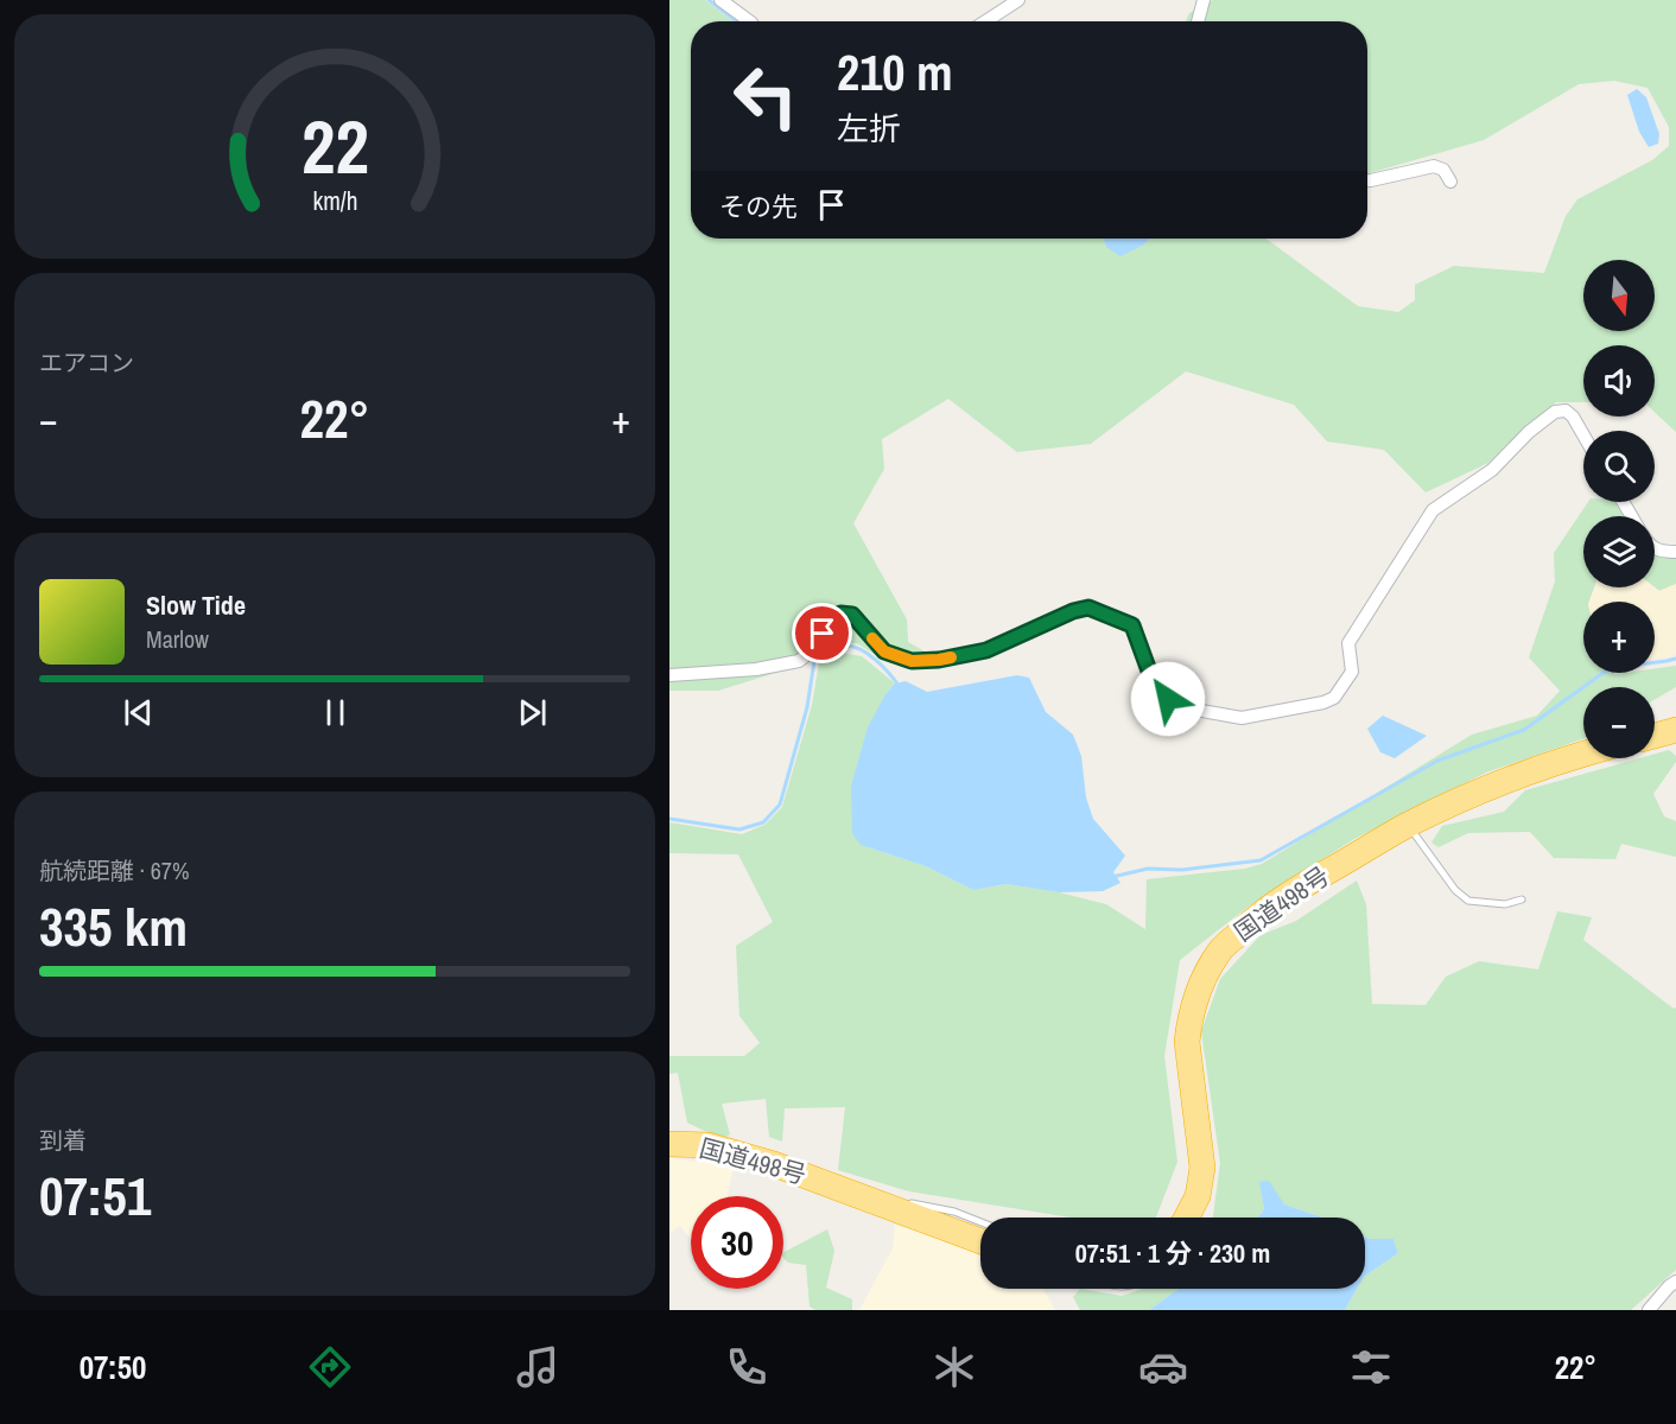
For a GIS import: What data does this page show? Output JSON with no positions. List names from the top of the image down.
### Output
{
  "streets": {
    "highway": ["国道498号"]
  },
  "north": "bottom",
  "page": {
    "turn": ["210 m", "左折"],
    "then": "その先",
    "map_buttons": ["+", "−"],
    "tile": [
      "エアコン",
      ["航続距離 · 67%", "335 km"],
      ["到着", "07:51"]
    ],
    "heat": ["−", "22°", "+"],
    "song": ["Slow Tide", "Marlow"],
    "limit": "30",
    "trip": "07:51 · 1 分 · 230 m",
    "tabs": ["07:50", "22°"],
    "gauge": ["22", "km/h"]
  }
}
